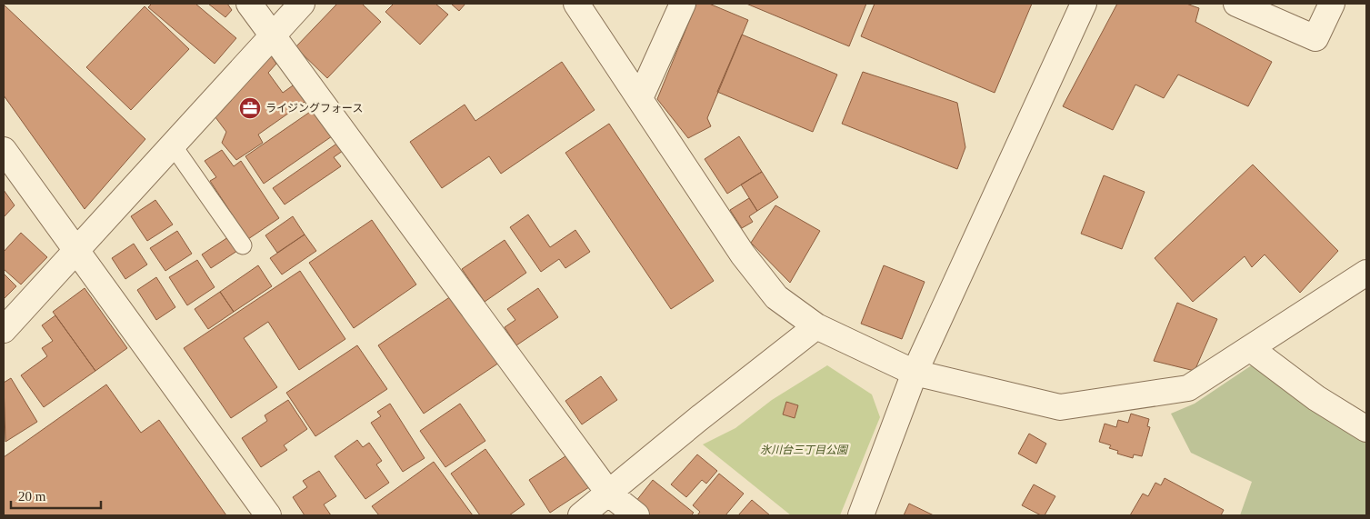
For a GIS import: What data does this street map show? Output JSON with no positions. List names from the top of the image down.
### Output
{
  "parks": ["氷川台三丁目公園"],
  "places": {
    "office": ["ライジングフォース"]
  },
  "scale_bar": "20 m"
}
